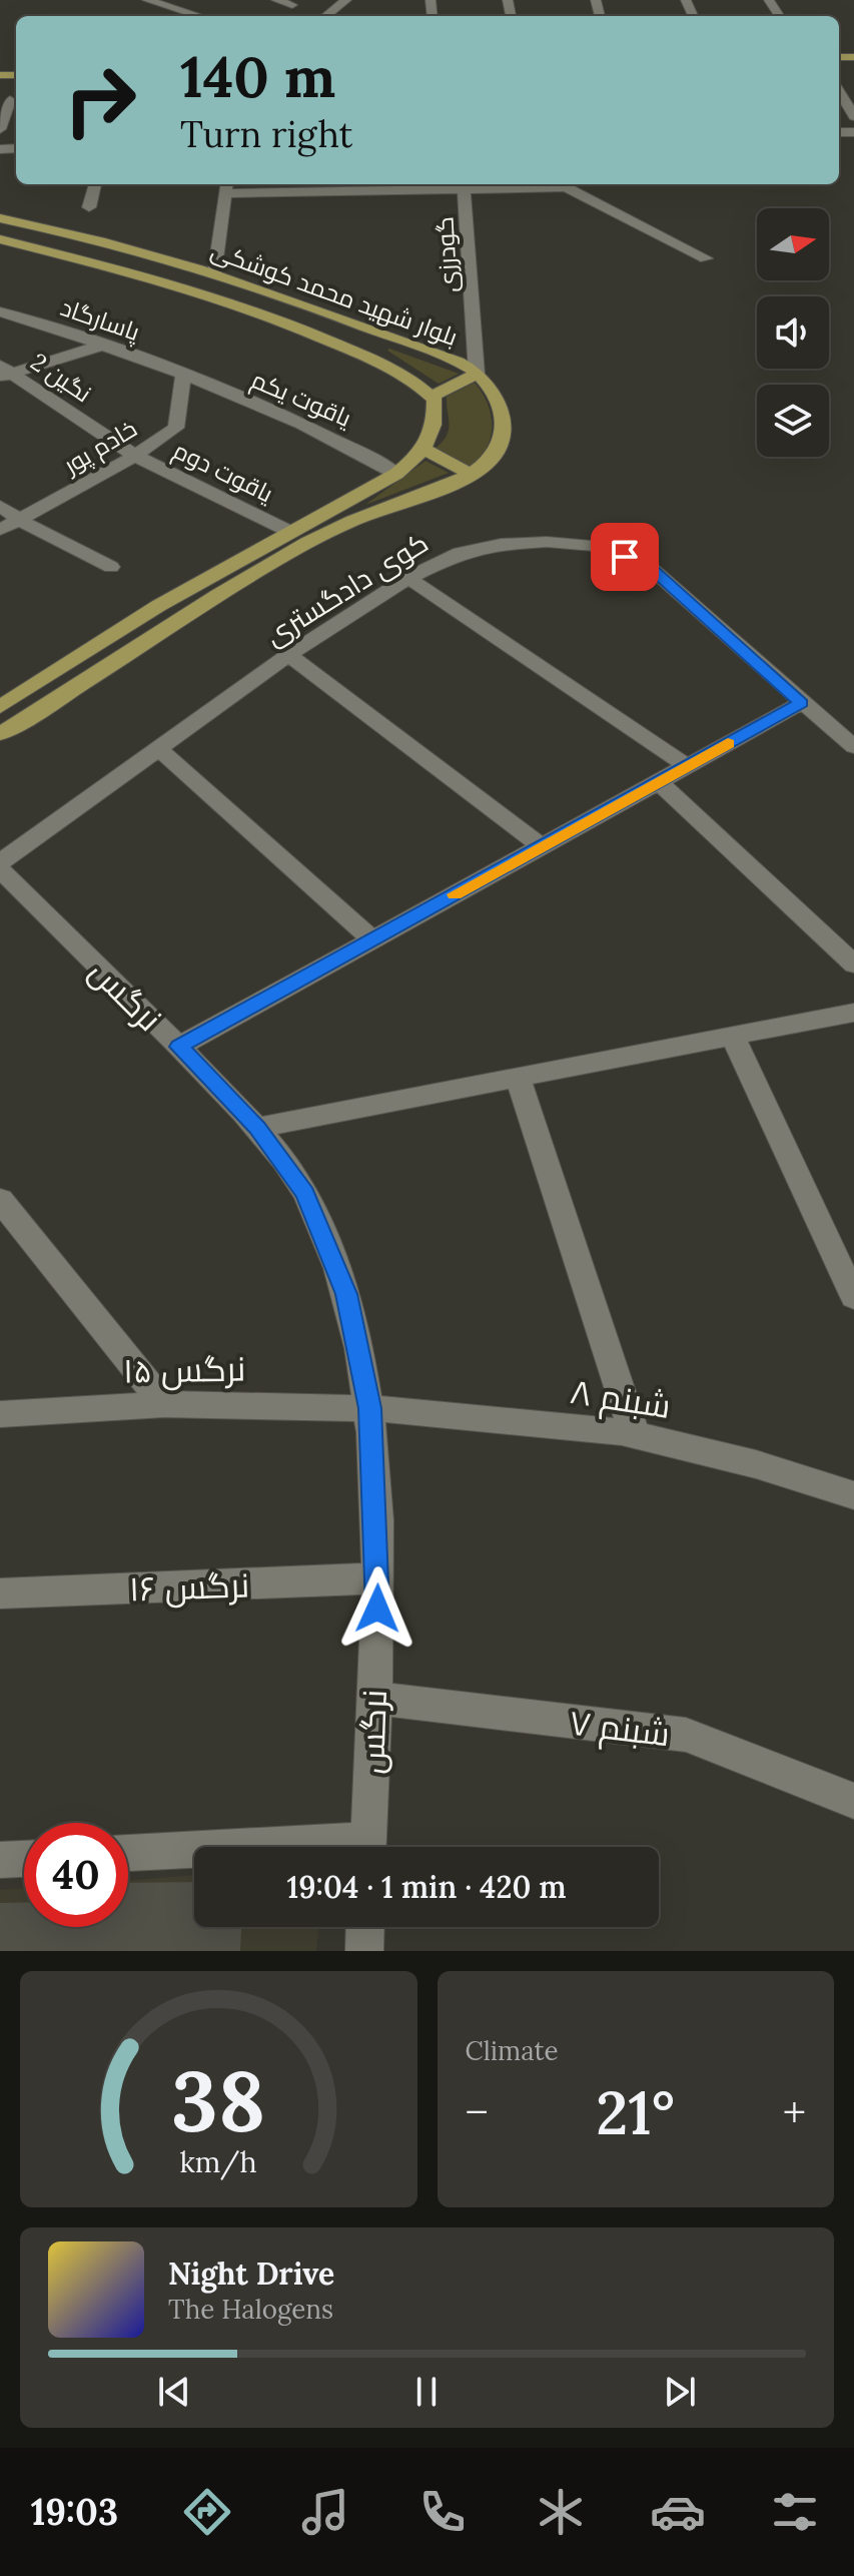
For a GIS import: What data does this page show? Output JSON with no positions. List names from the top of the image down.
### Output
{
  "streets": {
    "main road": ["بلوار شهید محمد کوشکی"],
    "street": [
      "گودرزی",
      "پاسارگاد",
      "نگین 2",
      "یاقوت یکم",
      "خادم پور",
      "یاقوت دوم",
      "کوی دادگستری",
      "نرگس",
      "نرگس ۱۵",
      "شبنم ۸",
      "نرگس ۱۶",
      "شبنم ۷"
    ]
  },
  "crossings": [
    ["گودرزی", "بلوار شهید محمد کوشکی"],
    ["پاسارگاد", "یاقوت یکم"],
    ["پاسارگاد", "خادم پور"],
    ["نگین 2", "خادم پور"],
    ["نگین 2", "یاقوت دوم"],
    ["یاقوت یکم", "خادم پور"],
    ["خادم پور", "یاقوت دوم"],
    ["نرگس", "نرگس ۱۵"],
    ["نرگس", "شبنم ۸"],
    ["نرگس", "نرگس ۱۶"],
    ["نرگس", "شبنم ۷"],
    ["نرگس ۱۵", "شبنم ۸"]
  ],
  "north": "right",
  "page": {
    "turn": ["140 m", "Turn right"],
    "limit": "40",
    "trip": "19:04 · 1 min · 420 m",
    "tile": "Climate",
    "heat": ["−", "21°", "+"],
    "song": ["Night Drive", "The Halogens"],
    "tabs": "19:03",
    "gauge": ["38", "km/h"]
  }
}
